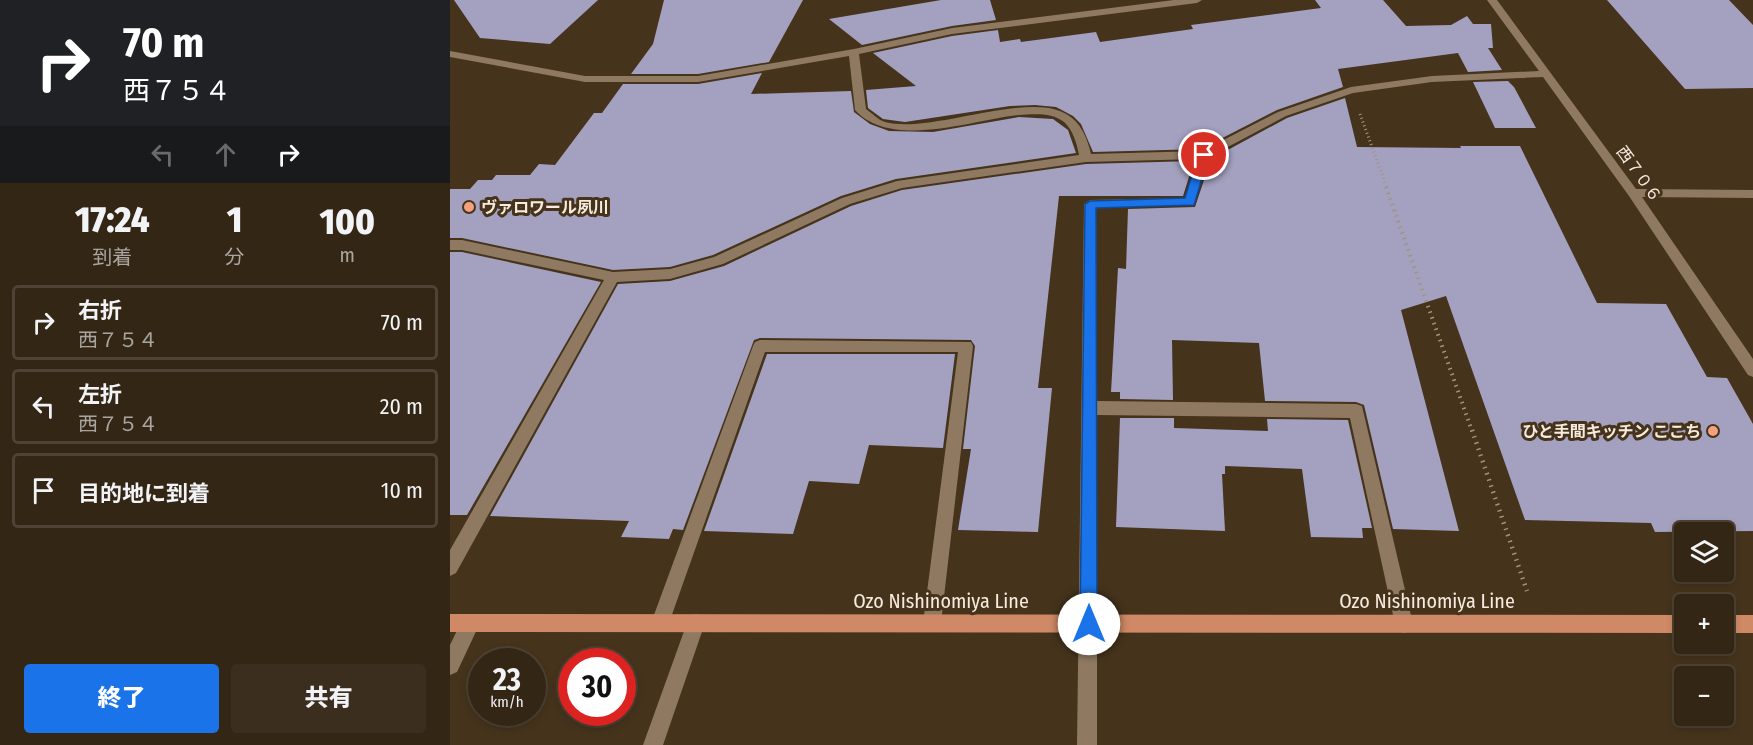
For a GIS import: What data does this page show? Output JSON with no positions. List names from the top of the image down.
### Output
{
  "streets": {
    "main road": ["Ozo Nishinomiya Line"],
    "street": ["西７０６"]
  },
  "places": ["ヴァロワール夙川", "ひと手間キッチン ここち"],
  "page": {
    "turn": ["70 m", "西７５４"],
    "eta": [
      "17:24",
      "到着",
      "1",
      "分",
      "100",
      "m"
    ],
    "list": [
      {
        "name": "右折",
        "note": "西７５４",
        "value": "70 m"
      },
      {
        "name": "左折",
        "note": "西７５４",
        "value": "20 m"
      },
      {
        "name": "目的地に到着",
        "value": "10 m"
      }
    ],
    "map_buttons": ["+", "−"],
    "speed": "23 km/h",
    "limit": "30",
    "buttons": ["終了", "共有"]
  }
}
